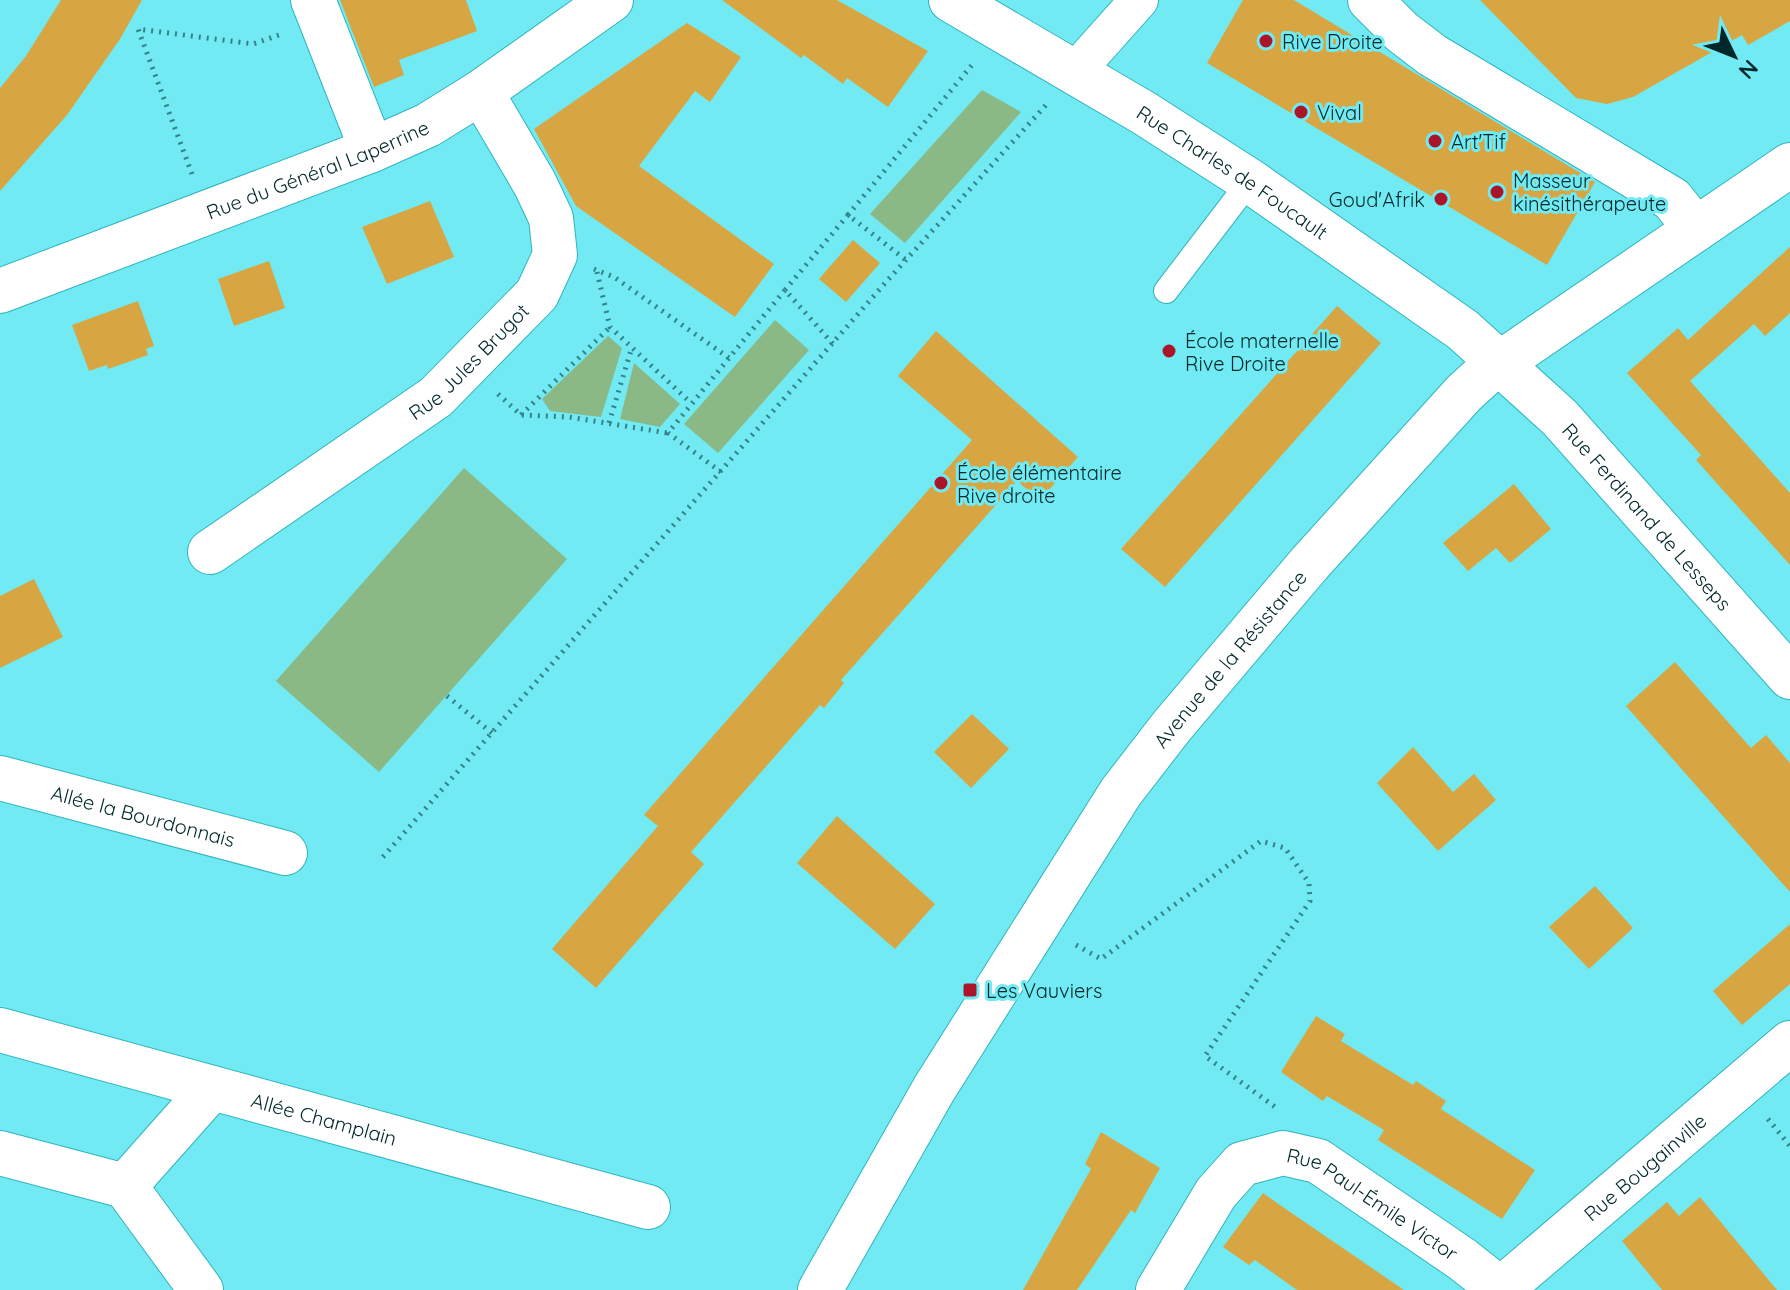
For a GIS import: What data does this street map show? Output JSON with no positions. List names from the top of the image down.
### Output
{
  "streets": {
    "street": [
      "Rue du Général Laperrine",
      "Rue Charles de Foucault",
      "Rue Jules Brugot",
      "Rue Ferdinand de Lesseps",
      "Avenue de la Résistance",
      "Allée la Bourdonnais",
      "Allée Champlain",
      "Rue Bougainville",
      "Rue Paul-Émile Victor"
    ]
  },
  "crossings": [
    ["Rue Charles de Foucault", "Rue Ferdinand de Lesseps"],
    ["Rue Charles de Foucault", "Avenue de la Résistance"],
    ["Rue Ferdinand de Lesseps", "Avenue de la Résistance"],
    ["Rue Bougainville", "Rue Paul-Émile Victor"]
  ],
  "places": {
    "other": [
      "Rive Droite",
      "Vival",
      "Art'Tif",
      "Masseur kinésithérapeute",
      "Goud'Afrik",
      "École maternelle Rive Droite",
      "École élémentaire Rive droite"
    ],
    "transit": ["Les Vauviers"]
  },
  "north": "bottom right"
}
